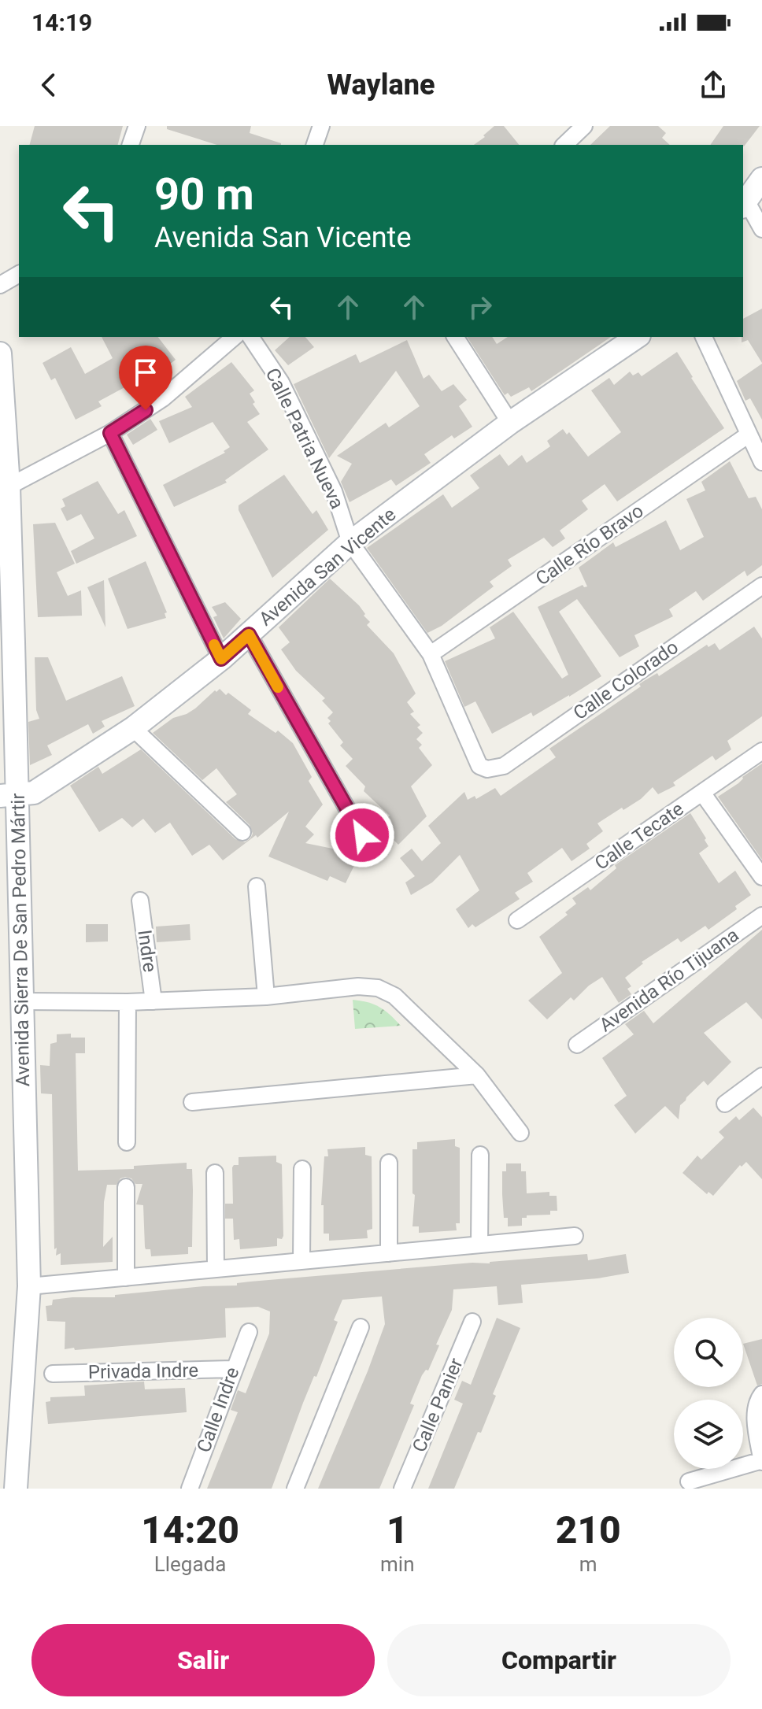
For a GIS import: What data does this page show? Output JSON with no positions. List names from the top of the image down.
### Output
{
  "streets": {
    "street": [
      "Calle Patria Nueva",
      "Calle Río Bravo",
      "Avenida San Vicente",
      "Calle Colorado",
      "Calle Tecate",
      "Avenida Sierra De San Pedro Mártir",
      "Indre",
      "Avenida Río Tijuana",
      "Privada Indre",
      "Calle Panier",
      "Calle Indre"
    ]
  },
  "crossings": [
    ["Calle Patria Nueva", "Calle Río Bravo"],
    ["Calle Patria Nueva", "Avenida San Vicente"],
    ["Calle Patria Nueva", "Calle Colorado"],
    ["Avenida San Vicente", "Avenida Sierra De San Pedro Mártir"],
    ["Privada Indre", "Calle Indre"]
  ],
  "page": {
    "status": "14:19",
    "header": "Waylane",
    "turn": ["90 m", "Avenida San Vicente"],
    "eta": [
      "14:20",
      "Llegada",
      "1",
      "min",
      "210",
      "m"
    ],
    "buttons": ["Salir", "Compartir"]
  }
}
